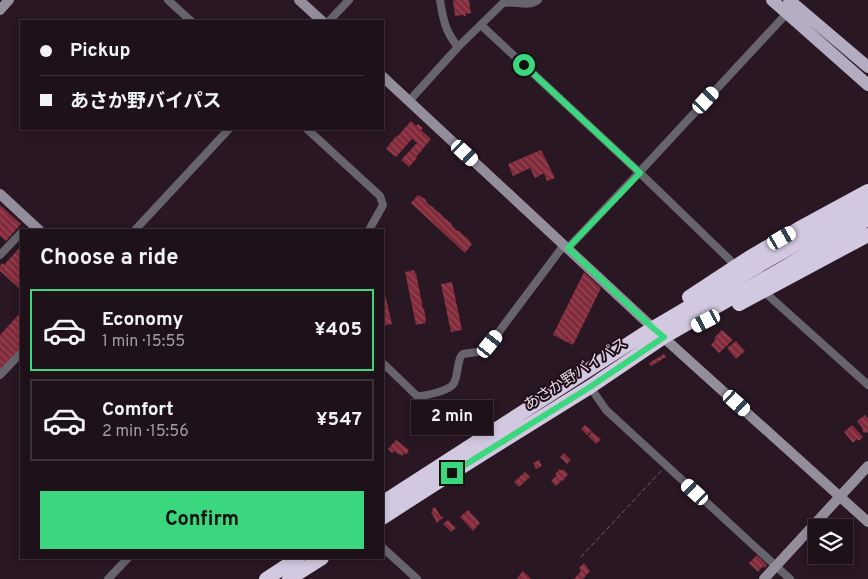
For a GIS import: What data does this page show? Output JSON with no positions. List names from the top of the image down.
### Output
{
  "streets": {
    "highway": ["あさか野バイパス"]
  },
  "page": {
    "banner": ["Pickup", "あさか野バイパス"],
    "heading": "Choose a ride",
    "list": [
      {
        "name": "Economy",
        "note": "1 min · 15:55",
        "value": "¥405"
      },
      {
        "name": "Comfort",
        "note": "2 min · 15:56",
        "value": "¥547"
      }
    ],
    "bubble": "2 min",
    "buttons": "Confirm"
  }
}
